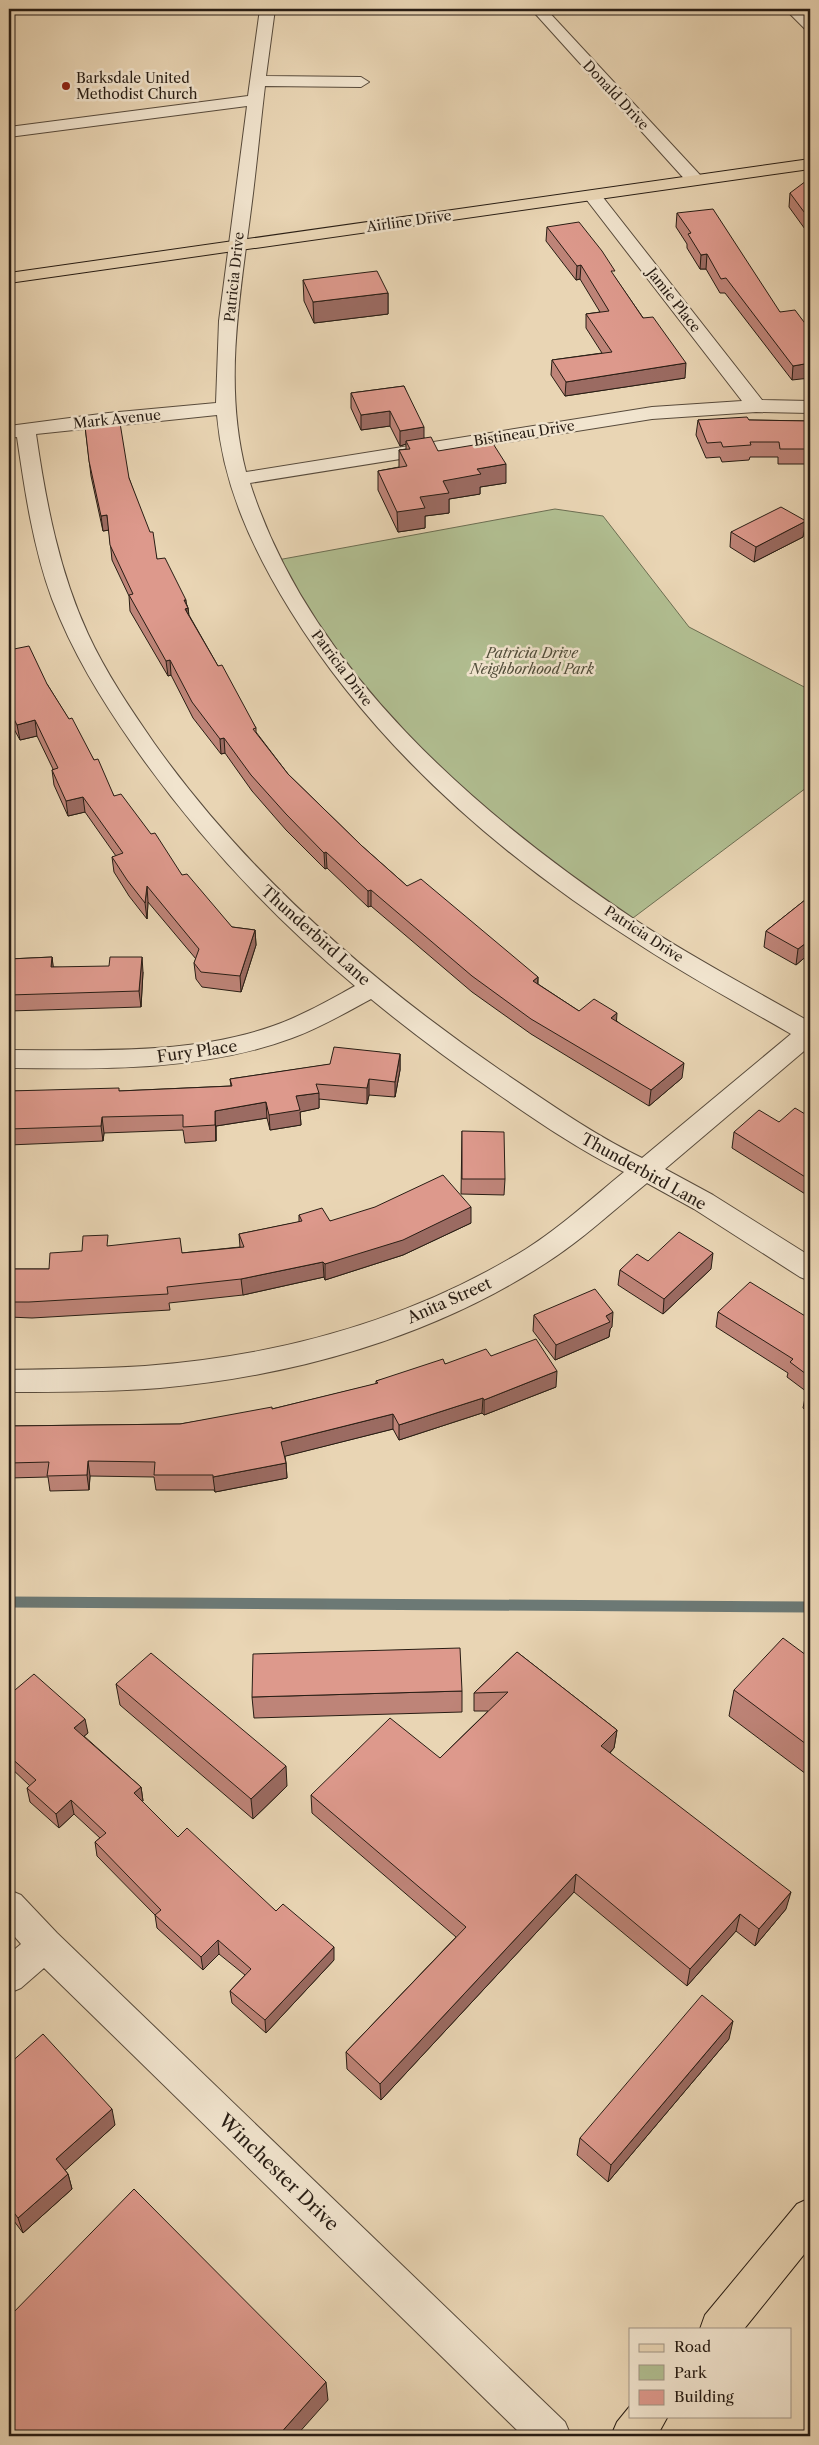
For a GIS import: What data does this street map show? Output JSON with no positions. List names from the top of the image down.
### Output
{
  "streets": {
    "main road": ["Airline Drive"],
    "street": [
      "Donald Drive",
      "Patricia Drive",
      "Jamie Place",
      "Mark Avenue",
      "Bistineau Drive",
      "Thunderbird Lane",
      "Fury Place",
      "Anita Street",
      "Winchester Drive"
    ]
  },
  "crossings": [
    ["Donald Drive", "Airline Drive"],
    ["Airline Drive", "Patricia Drive"],
    ["Airline Drive", "Jamie Place"],
    ["Patricia Drive", "Mark Avenue"],
    ["Patricia Drive", "Bistineau Drive"],
    ["Patricia Drive", "Anita Street"],
    ["Jamie Place", "Bistineau Drive"],
    ["Mark Avenue", "Thunderbird Lane"],
    ["Thunderbird Lane", "Fury Place"],
    ["Thunderbird Lane", "Anita Street"]
  ],
  "parks": ["Patricia Drive Neighborhood Park"],
  "places": ["Barksdale United Methodist Church"],
  "legend": ["Road", "Park", "Building"]
}
